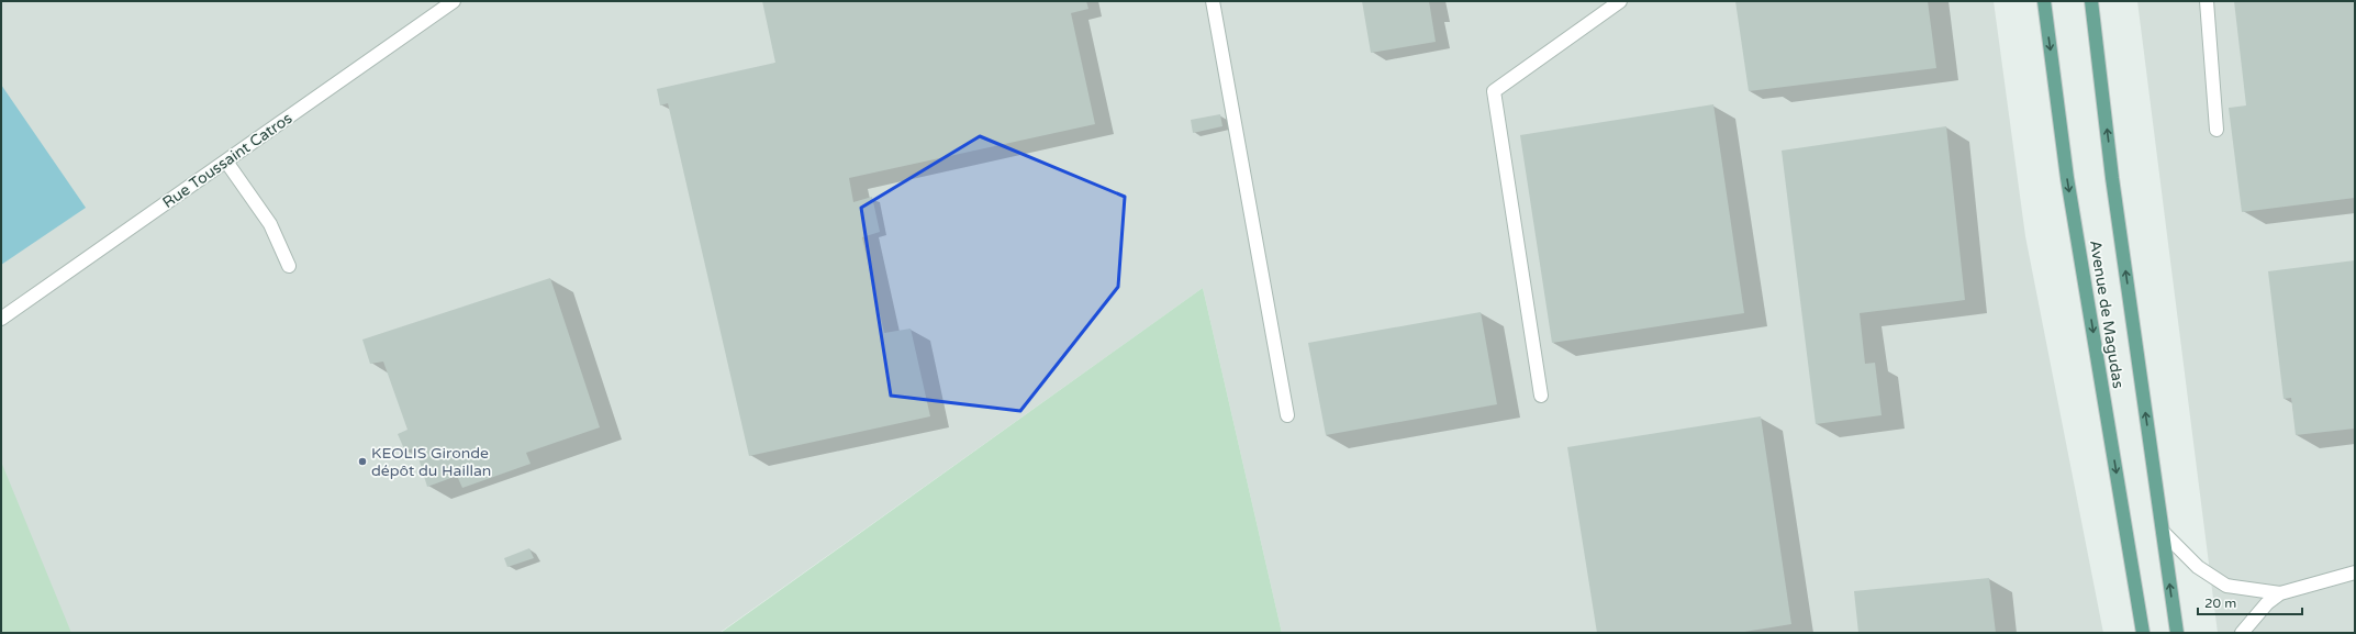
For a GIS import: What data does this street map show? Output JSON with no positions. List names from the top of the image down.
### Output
{
  "streets": {
    "main road": ["Avenue de Magudas"],
    "street": ["Rue Toussaint Catros"]
  },
  "places": ["KEOLIS Gironde dépôt du Haillan"],
  "scale_bar": "20 m"
}
